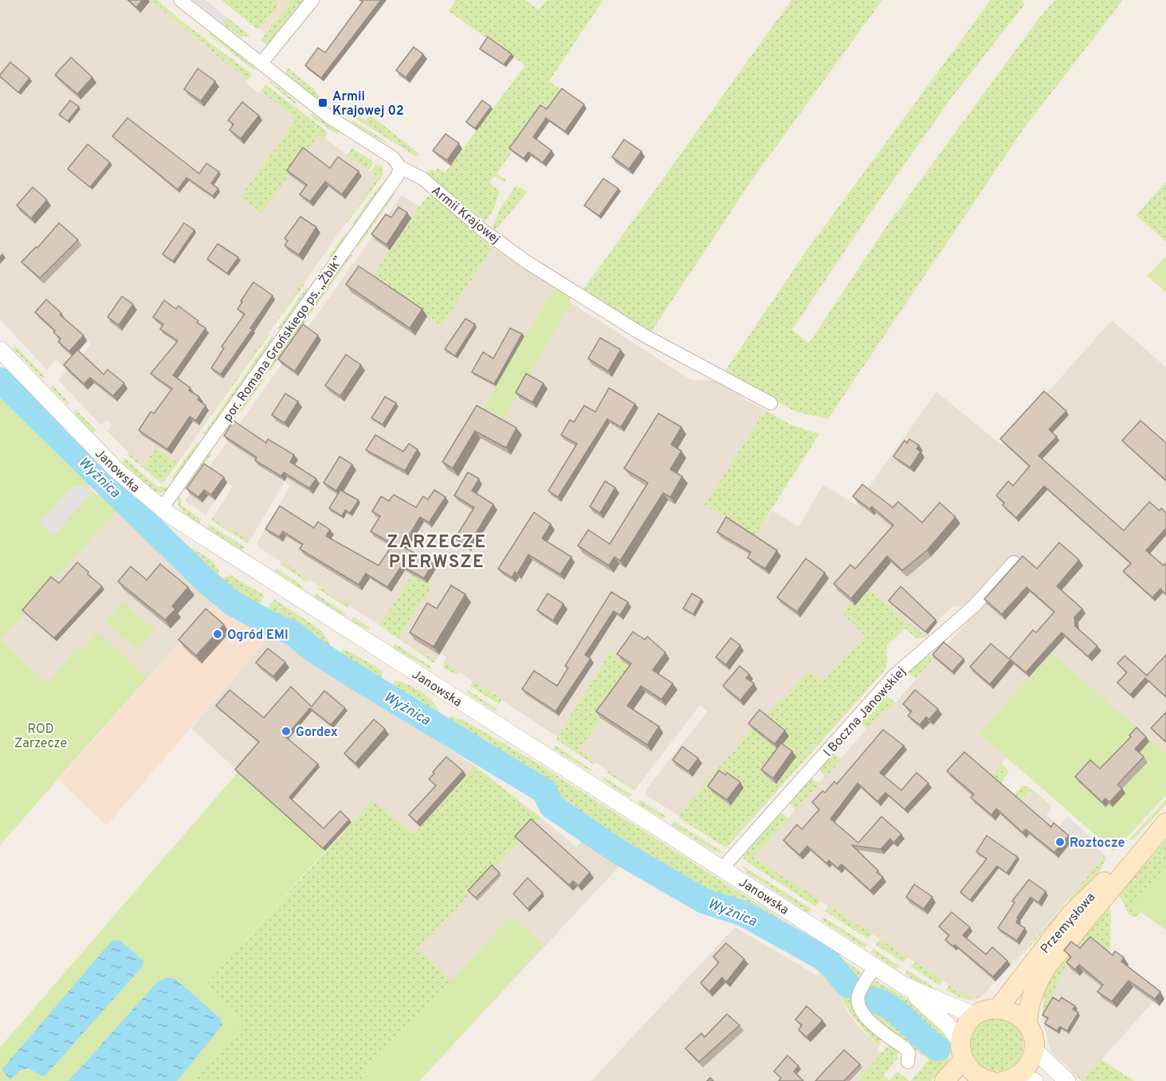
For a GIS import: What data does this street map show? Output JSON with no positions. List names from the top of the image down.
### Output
{
  "streets": {
    "main road": ["Przemysłowa"],
    "street": [
      "Armii Krajowej",
      "por. Romana Grońskiego ps. „Żbik”",
      "Janowska",
      "I Boczna Janowskiej"
    ]
  },
  "crossings": [
    ["Armii Krajowej", "por. Romana Grońskiego ps. „Żbik”"],
    ["por. Romana Grońskiego ps. „Żbik”", "Janowska"],
    ["Janowska", "I Boczna Janowskiej"]
  ],
  "districts": ["ZARZECZE PIERWSZE"],
  "water": ["Wyżnica"],
  "parks": ["ROD Zarzecze"],
  "places": {
    "transit": ["Armii Krajowej 02"],
    "other": ["Ogród EMI", "Gordex", "Roztocze"]
  }
}
